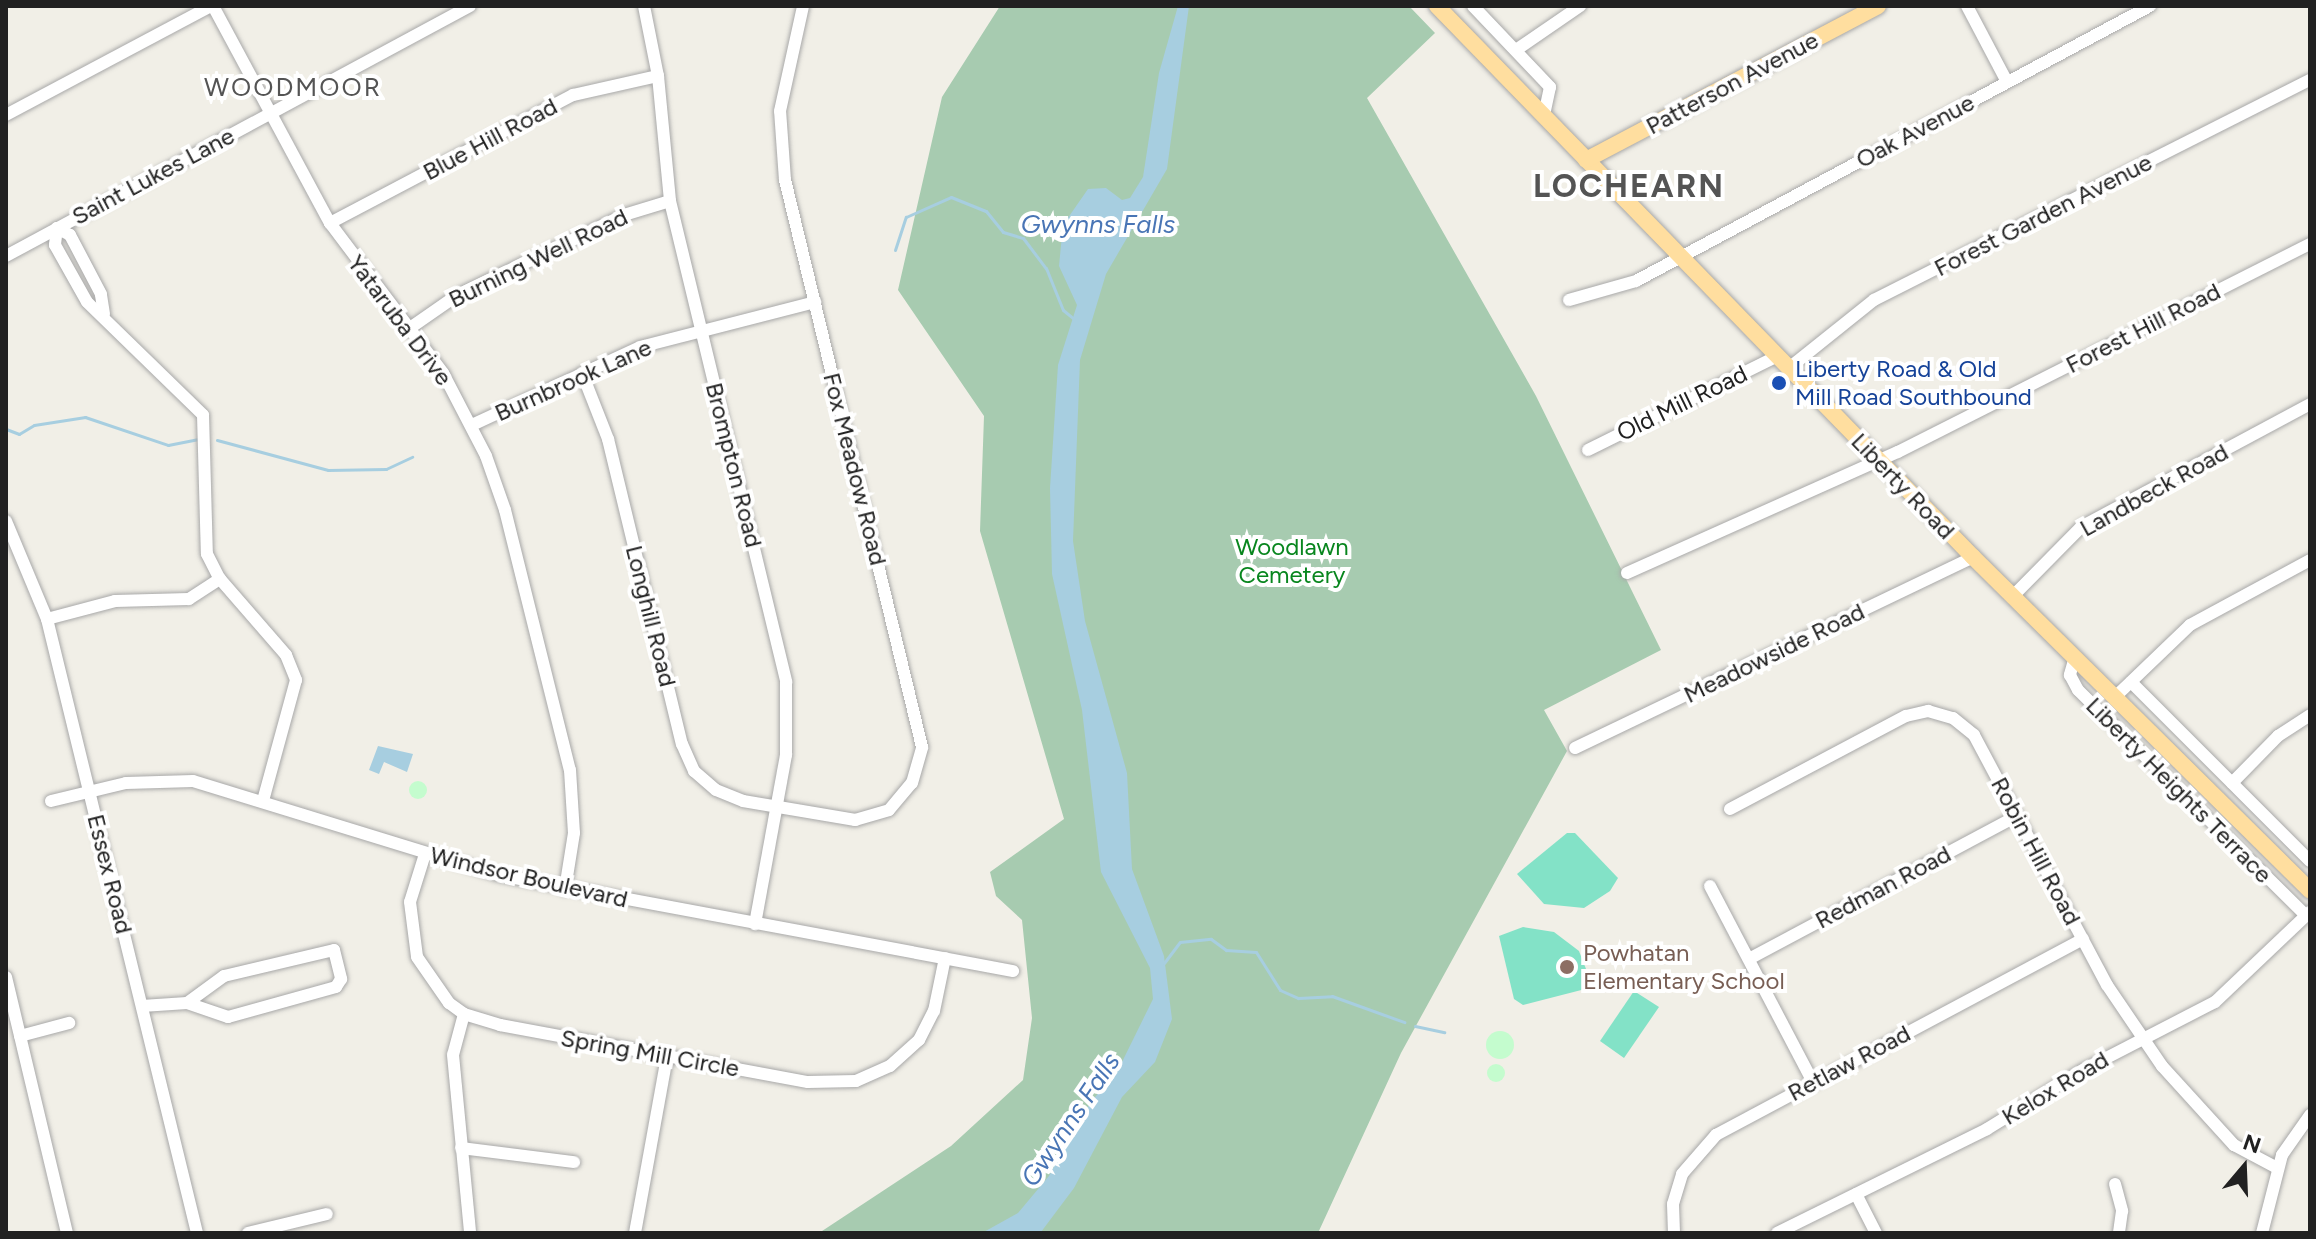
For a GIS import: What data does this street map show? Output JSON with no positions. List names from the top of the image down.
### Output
{
  "streets": {
    "main road": ["Patterson Avenue", "Liberty Road"],
    "street": [
      "Oak Avenue",
      "Blue Hill Road",
      "Saint Lukes Lane",
      "Forest Garden Avenue",
      "Burning Well Road",
      "Yataruba Drive",
      "Forest Hill Road",
      "Burnbrook Lane",
      "Old Mill Road",
      "Brompton Road",
      "Fox Meadow Road",
      "Landbeck Road",
      "Longhill Road",
      "Meadowside Road",
      "Liberty Heights Terrace",
      "Robin Hill Road",
      "Essex Road",
      "Windsor Boulevard",
      "Redman Road",
      "Spring Mill Circle",
      "Retlaw Road",
      "Kelox Road"
    ]
  },
  "crossings": [
    ["Patterson Avenue", "Liberty Road"],
    ["Oak Avenue", "Liberty Road"],
    ["Blue Hill Road", "Yataruba Drive"],
    ["Blue Hill Road", "Brompton Road"],
    ["Saint Lukes Lane", "Yataruba Drive"],
    ["Forest Garden Avenue", "Old Mill Road"],
    ["Forest Garden Avenue", "Liberty Road"],
    ["Burning Well Road", "Yataruba Drive"],
    ["Burning Well Road", "Brompton Road"],
    ["Yataruba Drive", "Burnbrook Lane"],
    ["Yataruba Drive", "Windsor Boulevard"],
    ["Forest Hill Road", "Liberty Road"],
    ["Burnbrook Lane", "Brompton Road"],
    ["Burnbrook Lane", "Fox Meadow Road"],
    ["Burnbrook Lane", "Longhill Road"],
    ["Old Mill Road", "Liberty Road"],
    ["Brompton Road", "Fox Meadow Road"],
    ["Brompton Road", "Longhill Road"],
    ["Brompton Road", "Windsor Boulevard"],
    ["Fox Meadow Road", "Longhill Road"],
    ["Liberty Road", "Landbeck Road"],
    ["Liberty Road", "Meadowside Road"],
    ["Liberty Road", "Liberty Heights Terrace"],
    ["Liberty Heights Terrace", "Kelox Road"],
    ["Robin Hill Road", "Redman Road"],
    ["Robin Hill Road", "Retlaw Road"],
    ["Robin Hill Road", "Kelox Road"],
    ["Essex Road", "Windsor Boulevard"],
    ["Windsor Boulevard", "Spring Mill Circle"]
  ],
  "districts": ["WOODMOOR", "LOCHEARN"],
  "water": ["Gwynns Falls"],
  "parks": ["Woodlawn Cemetery"],
  "places": ["Liberty Road & Old Mill Road Southbound", "Powhatan Elementary School"],
  "north": "top"
}
